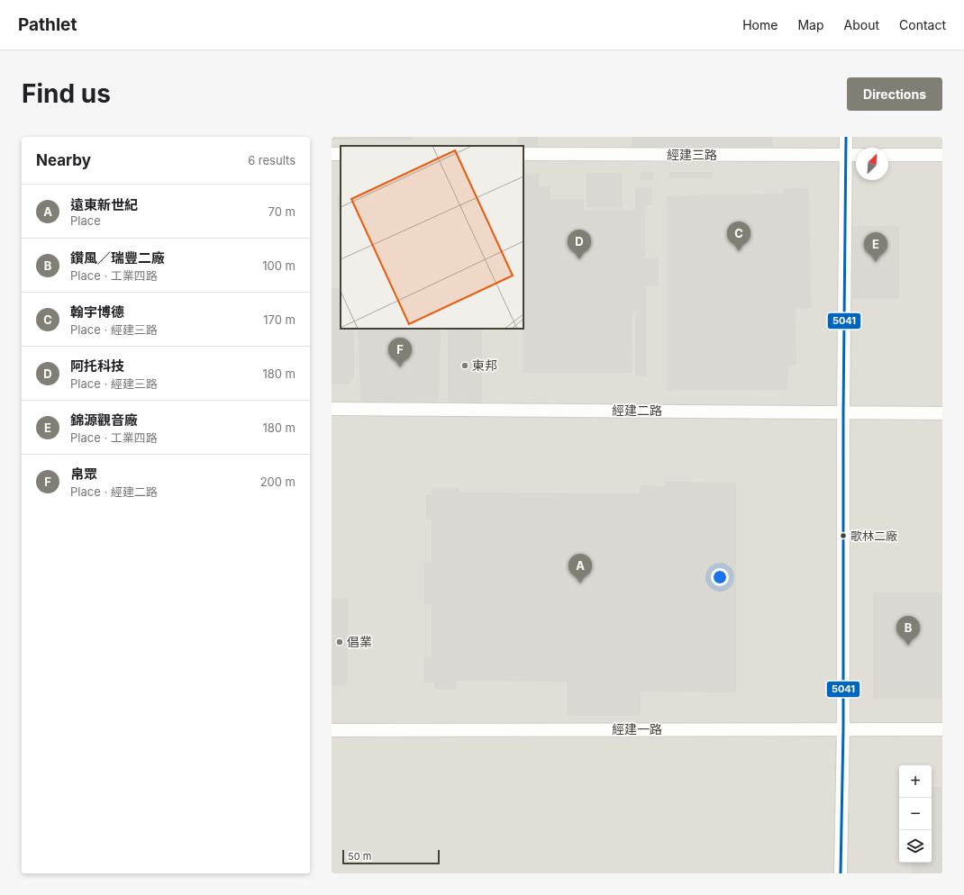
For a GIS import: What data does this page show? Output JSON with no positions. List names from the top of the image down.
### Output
{
  "streets": {
    "street": ["經建三路", "經建二路", "經建一路"]
  },
  "places": ["東邦", "歌林二廠", "倡業"],
  "lines": ["transit line 5041"],
  "scale_bar": "50 m",
  "north": "top right",
  "page": {
    "header": "Pathlet",
    "nav": [
      "Home",
      "Map",
      "About",
      "Contact"
    ],
    "buttons": "Directions",
    "title": "Find us",
    "heading": ["Nearby", "6 results"],
    "list": [
      {
        "mark": "A",
        "name": "遠東新世紀",
        "note": "Place",
        "value": "70 m"
      },
      {
        "mark": "B",
        "name": "鑽風／瑞豐二廠",
        "note": "Place · 工業四路",
        "value": "100 m"
      },
      {
        "mark": "C",
        "name": "翰宇博德",
        "note": "Place · 經建三路",
        "value": "170 m"
      },
      {
        "mark": "D",
        "name": "阿托科技",
        "note": "Place · 經建三路",
        "value": "180 m"
      },
      {
        "mark": "E",
        "name": "錦源觀音廠",
        "note": "Place · 工業四路",
        "value": "180 m"
      },
      {
        "mark": "F",
        "name": "帛眾",
        "note": "Place · 經建二路",
        "value": "200 m"
      }
    ],
    "pins": [
      "C",
      "D",
      "E",
      "F",
      "A",
      "B"
    ],
    "map_buttons": ["+", "−"],
    "scale": "50 m"
  }
}
